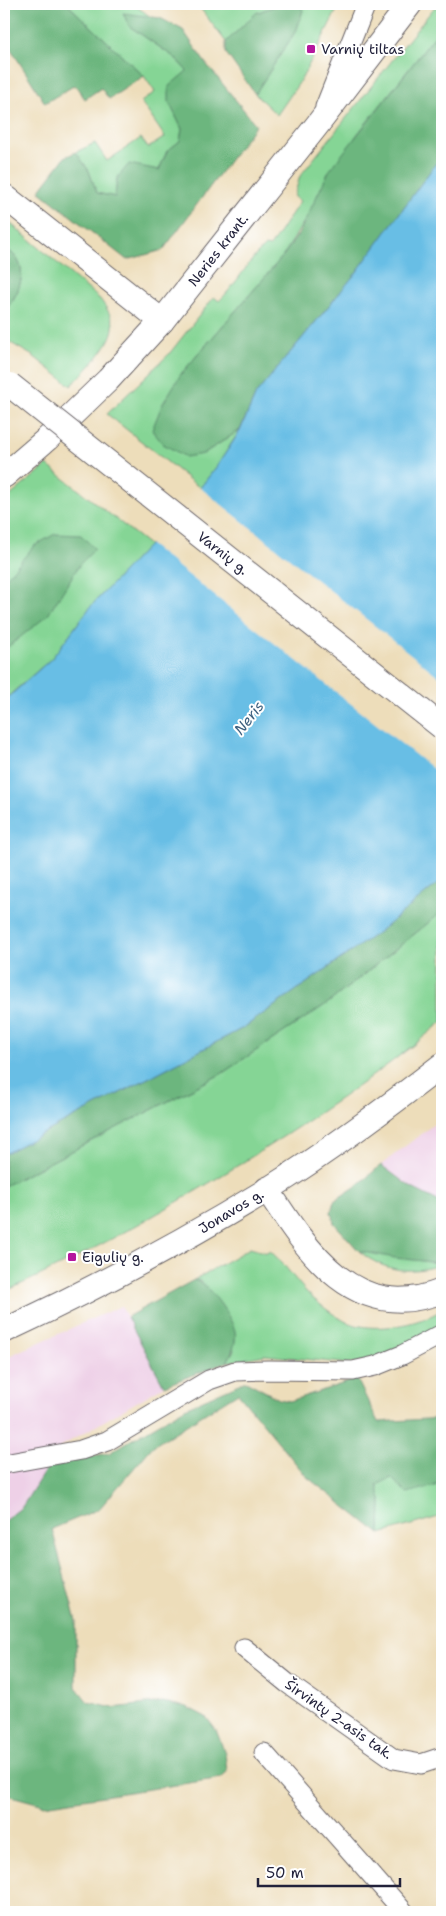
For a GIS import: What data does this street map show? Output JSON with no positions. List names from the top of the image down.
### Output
{
  "streets": {
    "main road": ["Neries krant.", "Varnių g.", "Jonavos g."],
    "street": ["Širvintų 2-asis tak."]
  },
  "water": ["Neris"],
  "places": {
    "transit": ["Varnių tiltas", "Eigulių g."]
  },
  "scale_bar": "50 m"
}
